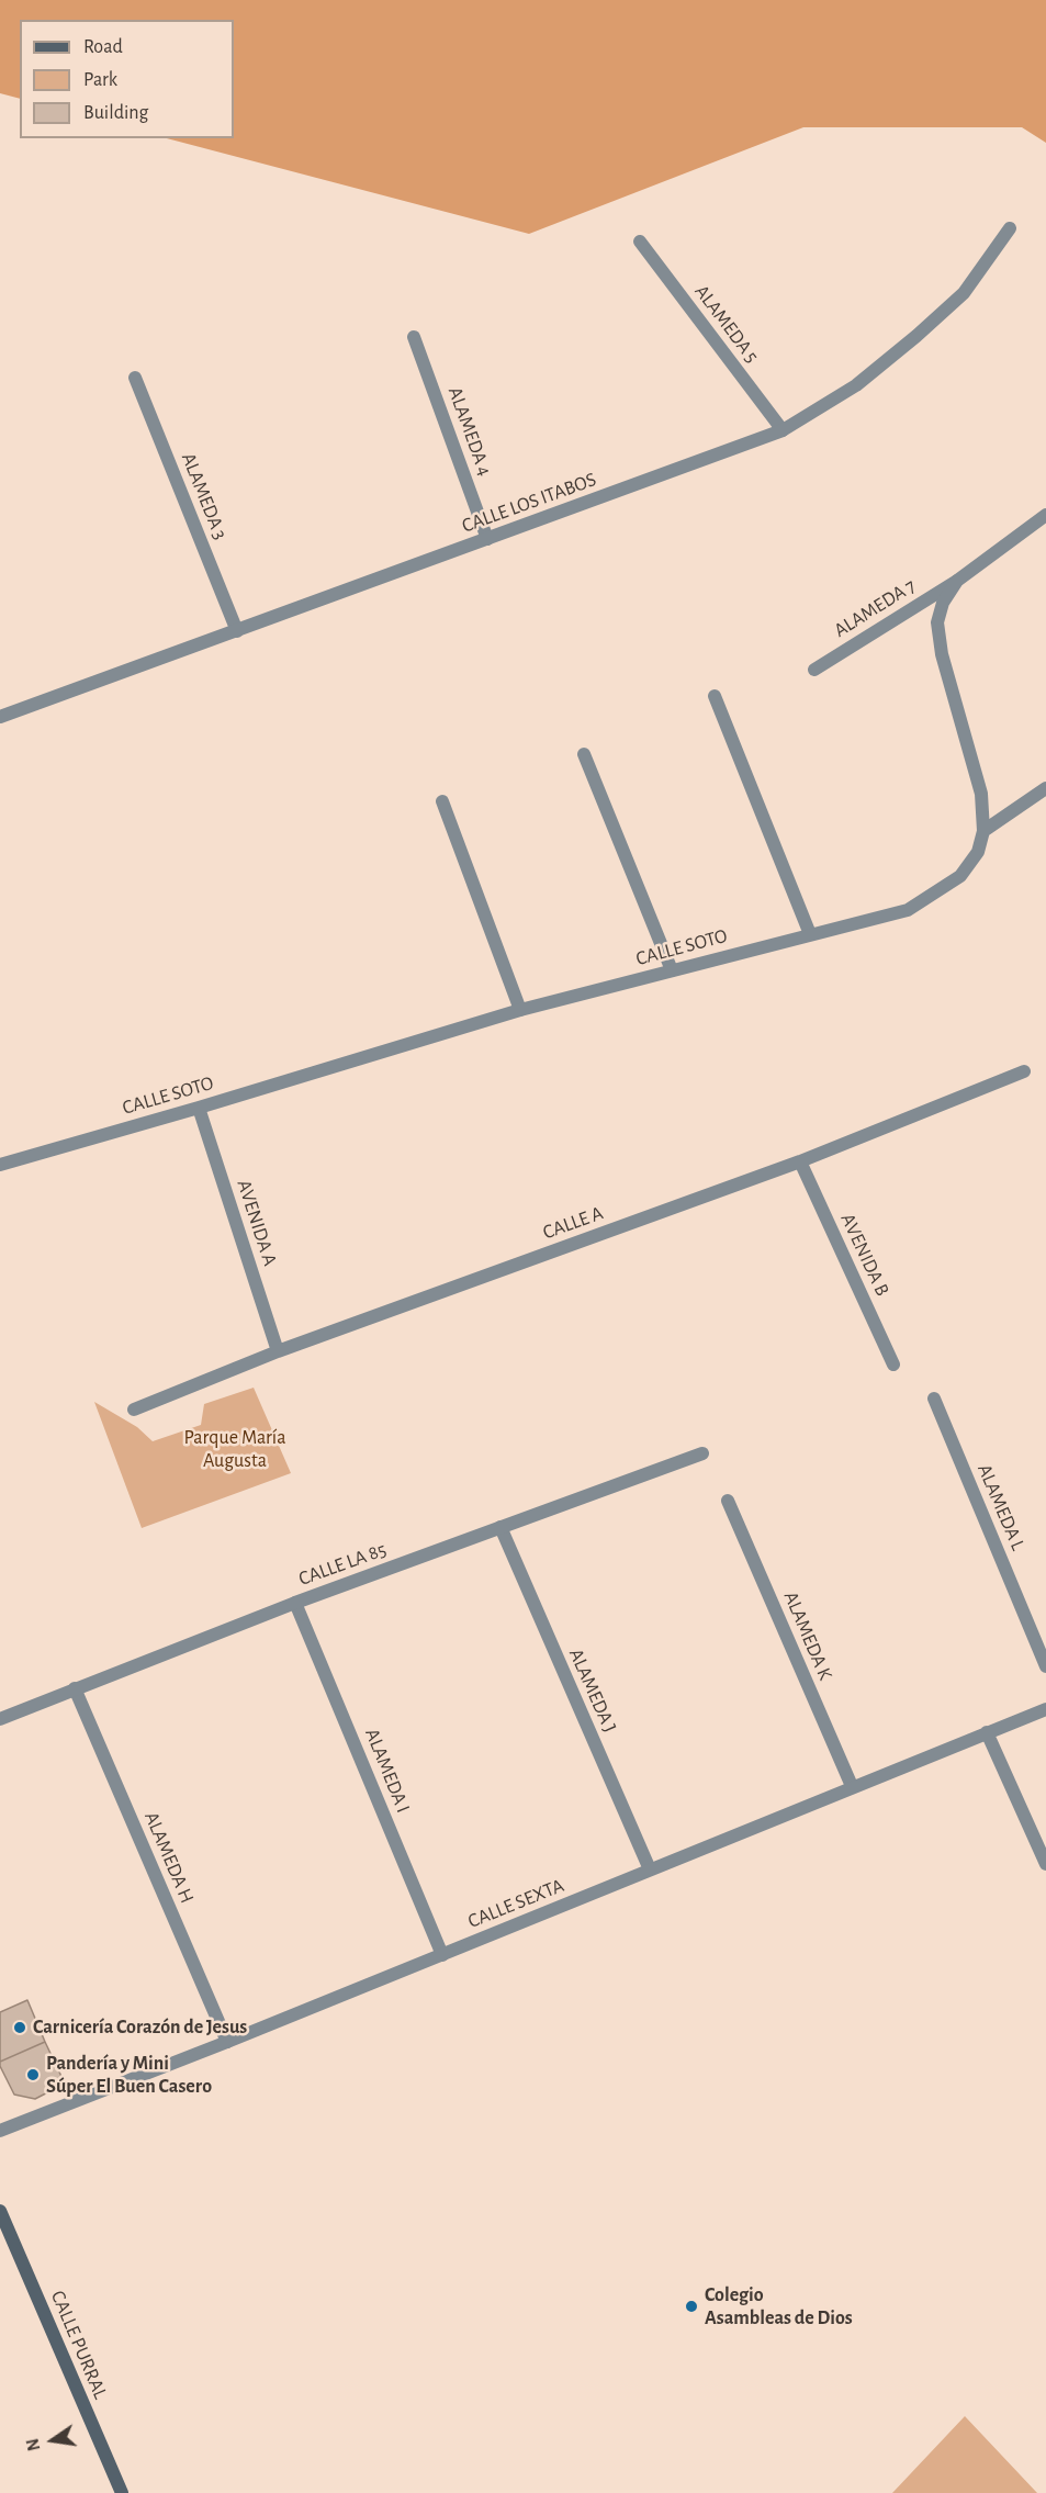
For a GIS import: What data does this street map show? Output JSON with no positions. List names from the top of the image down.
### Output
{
  "streets": {
    "street": [
      "ALAMEDA 5",
      "ALAMEDA 4",
      "ALAMEDA 3",
      "CALLE LOS ITABOS",
      "ALAMEDA 7",
      "CALLE SOTO",
      "AVENIDA A",
      "CALLE A",
      "AVENIDA B",
      "ALAMEDA L",
      "CALLE LA 85",
      "ALAMEDA K",
      "ALAMEDA J",
      "ALAMEDA I",
      "ALAMEDA H",
      "CALLE SEXTA",
      "CALLE PURRAL"
    ]
  },
  "crossings": [
    ["ALAMEDA 5", "CALLE LOS ITABOS"],
    ["ALAMEDA 4", "CALLE LOS ITABOS"],
    ["ALAMEDA 3", "CALLE LOS ITABOS"],
    ["ALAMEDA 7", "CALLE SOTO"],
    ["CALLE SOTO", "AVENIDA A"],
    ["AVENIDA A", "CALLE A"],
    ["CALLE A", "AVENIDA B"],
    ["CALLE LA 85", "ALAMEDA J"],
    ["CALLE LA 85", "ALAMEDA I"],
    ["CALLE LA 85", "ALAMEDA H"],
    ["ALAMEDA K", "CALLE SEXTA"],
    ["ALAMEDA J", "CALLE SEXTA"],
    ["ALAMEDA I", "CALLE SEXTA"],
    ["ALAMEDA H", "CALLE SEXTA"]
  ],
  "parks": ["Parque María Augusta"],
  "places": ["Carnicería Corazón de Jesus", "Pandería y Mini Súper El Buen Casero", "Colegio Asambleas de Dios"],
  "legend": ["Road", "Park", "Building"],
  "north": "left"
}
